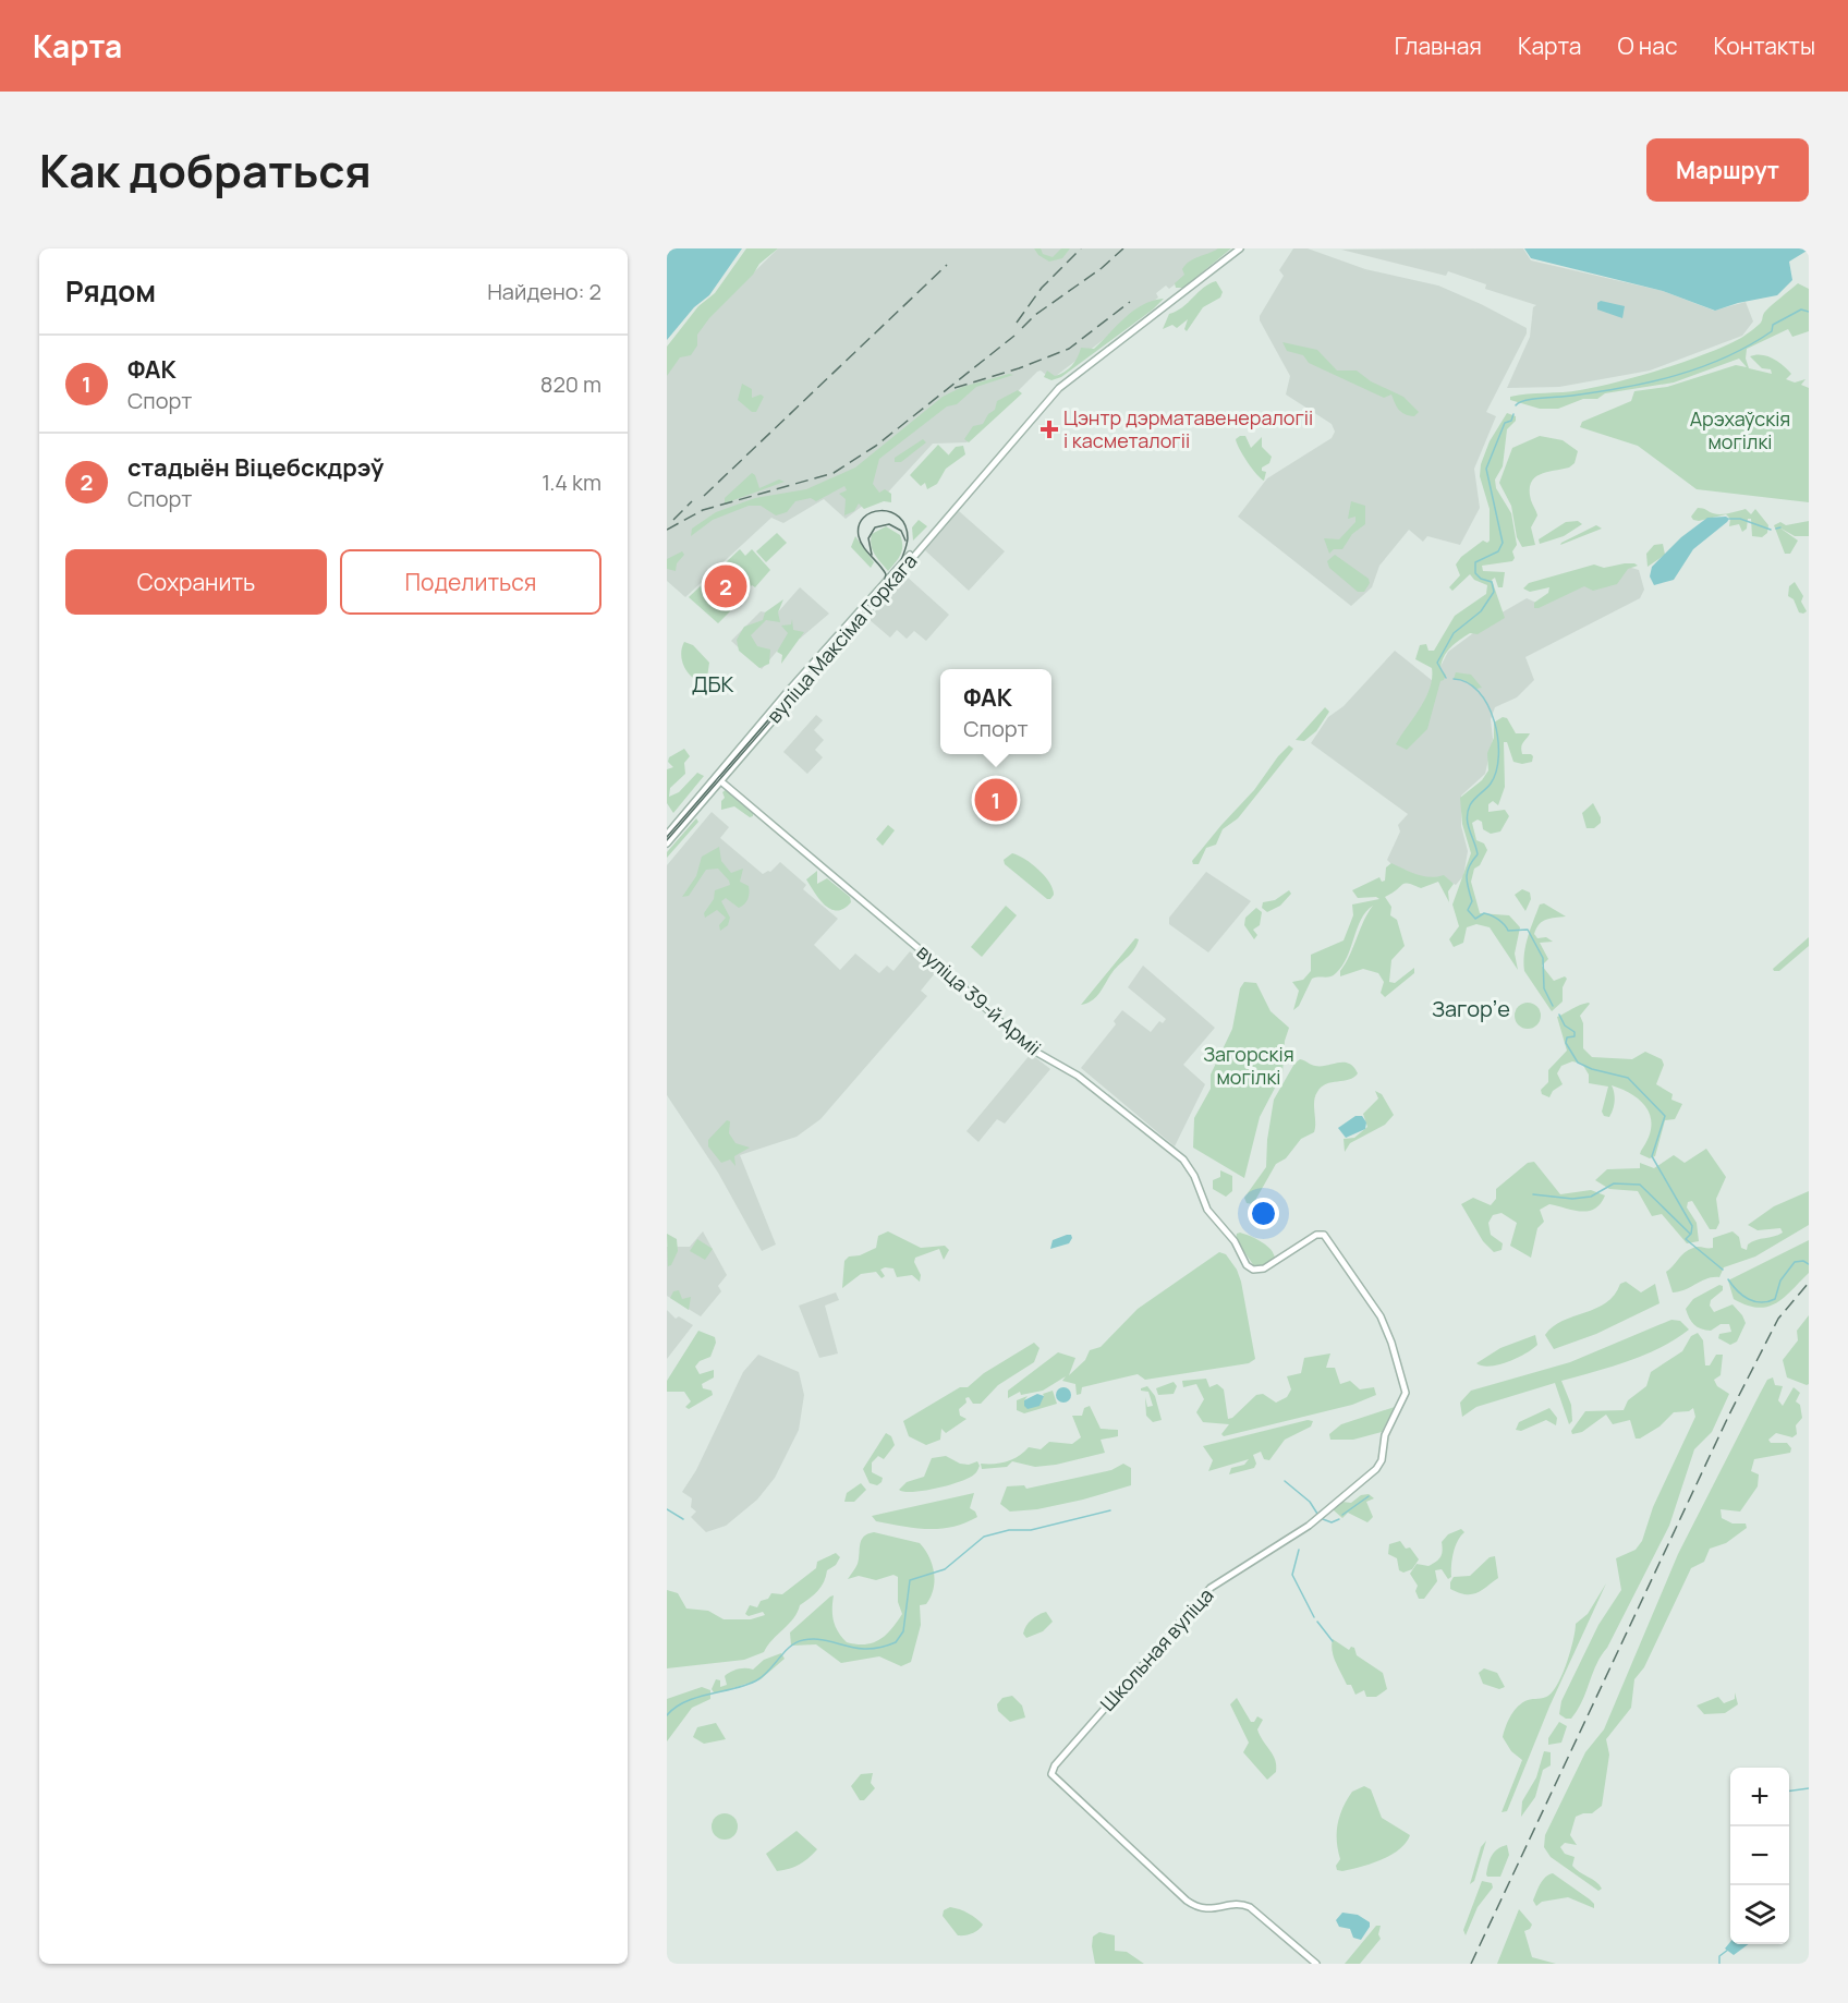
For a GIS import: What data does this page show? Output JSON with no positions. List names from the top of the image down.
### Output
{
  "streets": {
    "street": ["вуліца Максіма Горкага", "вуліца 39-й Арміі", "Школьная вуліца"]
  },
  "crossings": [
    ["вуліца Максіма Горкага", "вуліца 39-й Арміі"],
    ["вуліца 39-й Арміі", "Школьная вуліца"]
  ],
  "districts": ["ДБК", "Загорʼе"],
  "parks": ["Арэхаўскія могілкі", "Загорскія могілкі"],
  "places": {
    "health": ["Цэнтр дэрматавенералогіі і касметалогіі"]
  },
  "page": {
    "header": "Карта",
    "nav": [
      "Главная",
      "Карта",
      "О нас",
      "Контакты"
    ],
    "title": "Как добраться",
    "buttons": [
      "Маршрут",
      ["Сохранить", "Поделиться"]
    ],
    "heading": ["Рядом", "Найдено: 2"],
    "list": [
      {
        "mark": "1",
        "name": "ФАК",
        "note": "Спорт",
        "value": "820 m"
      },
      {
        "mark": "2",
        "name": "стадыён Віцебскдрэў",
        "note": "Спорт",
        "value": "1.4 km"
      }
    ],
    "pins": ["2", "1"],
    "popup": ["ФАК", "Спорт"],
    "map_buttons": ["+", "−"]
  }
}
